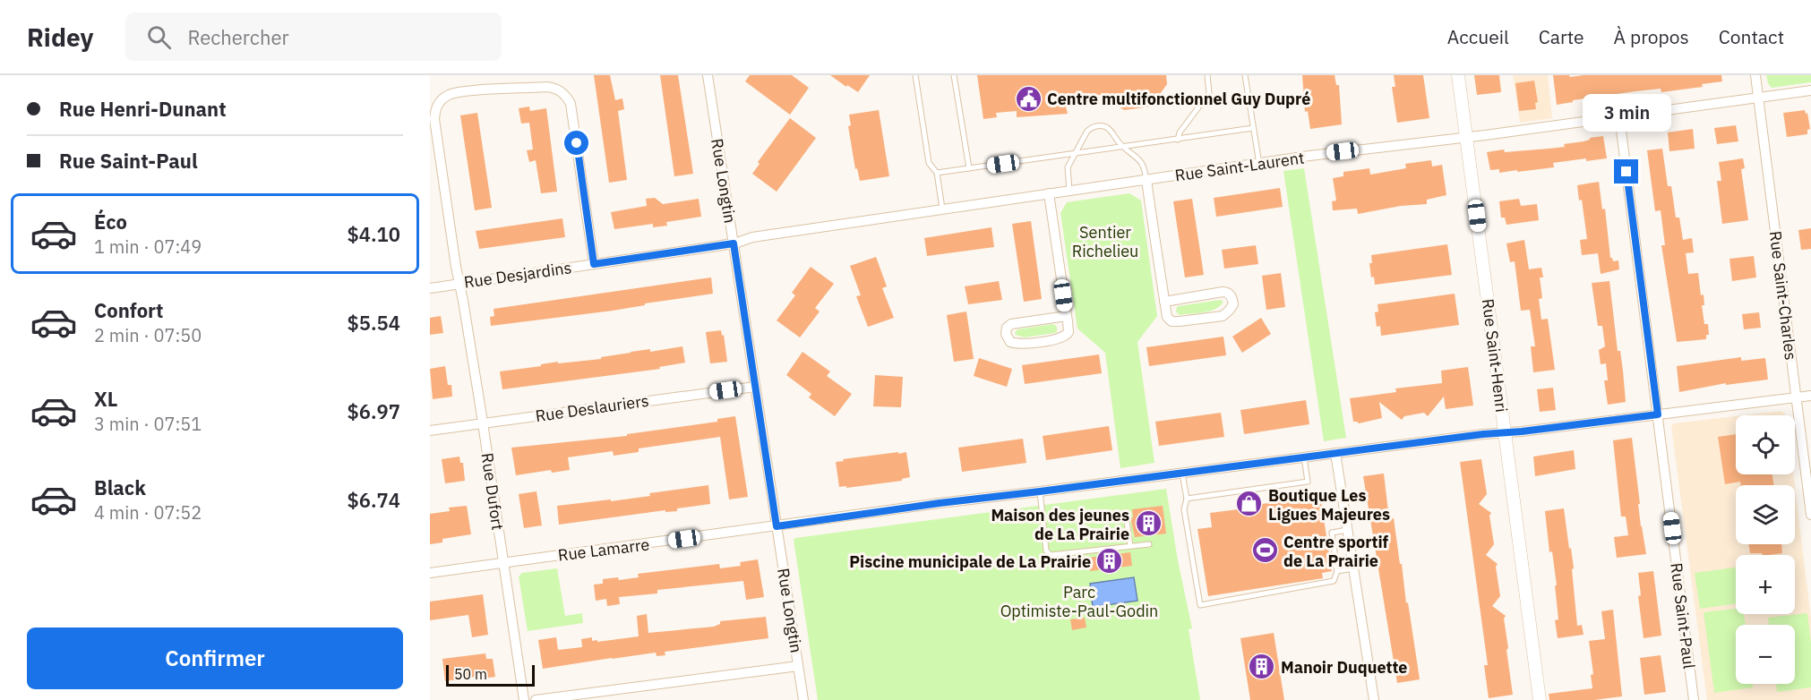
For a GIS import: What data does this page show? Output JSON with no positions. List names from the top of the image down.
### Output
{
  "streets": {
    "street": [
      "Rue Saint-Laurent",
      "Rue Longtin",
      "Rue Desjardins",
      "Rue Saint-Charles",
      "Rue Saint-Henri",
      "Rue Deslauriers",
      "Rue Dufort",
      "Rue Lamarre",
      "Rue Saint-Paul"
    ]
  },
  "crossings": [
    ["Rue Saint-Laurent", "Rue Longtin"],
    ["Rue Saint-Laurent", "Rue Desjardins"],
    ["Rue Saint-Laurent", "Rue Saint-Charles"],
    ["Rue Saint-Laurent", "Rue Saint-Henri"],
    ["Rue Saint-Laurent", "Rue Saint-Paul"],
    ["Rue Longtin", "Rue Desjardins"],
    ["Rue Longtin", "Rue Deslauriers"],
    ["Rue Longtin", "Rue Lamarre"],
    ["Rue Desjardins", "Rue Dufort"],
    ["Rue Saint-Charles", "Rue Lamarre"],
    ["Rue Saint-Henri", "Rue Lamarre"],
    ["Rue Deslauriers", "Rue Dufort"],
    ["Rue Dufort", "Rue Lamarre"],
    ["Rue Lamarre", "Rue Saint-Paul"]
  ],
  "parks": ["Sentier Richelieu", "Parc Optimiste-Paul-Godin"],
  "places": {
    "public building": ["Centre multifonctionnel Guy Dupré"],
    "shop": ["Boutique Les Ligues Majeures"],
    "building": ["Maison des jeunes de La Prairie", "Piscine municipale de La Prairie", "Manoir Duquette"],
    "sports": ["Centre sportif de La Prairie"]
  },
  "scale_bar": "50 m",
  "page": {
    "header": "Ridey",
    "search": "Rechercher",
    "nav": [
      "Accueil",
      "Carte",
      "À propos",
      "Contact"
    ],
    "banner": ["Rue Henri-Dunant", "Rue Saint-Paul"],
    "bubble": "3 min",
    "list": [
      {
        "name": "Éco",
        "note": "1 min · 07:49",
        "value": "$4.10"
      },
      {
        "name": "Confort",
        "note": "2 min · 07:50",
        "value": "$5.54"
      },
      {
        "name": "XL",
        "note": "3 min · 07:51",
        "value": "$6.97"
      },
      {
        "name": "Black",
        "note": "4 min · 07:52",
        "value": "$6.74"
      }
    ],
    "map_buttons": ["+", "−"],
    "buttons": "Confirmer",
    "scale": "50 m"
  }
}
